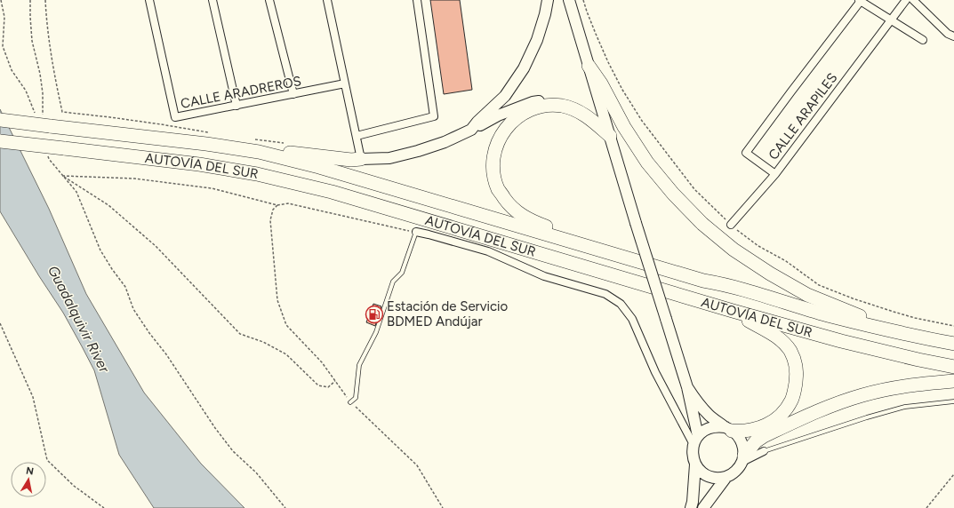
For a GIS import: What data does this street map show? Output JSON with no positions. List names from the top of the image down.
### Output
{
  "streets": {
    "highway": ["AUTOVÍA DEL SUR"],
    "street": ["CALLE ARADREROS", "CALLE ARAPILES"]
  },
  "water": ["Guadalquivir River"],
  "places": {
    "fuel station": ["Estación de Servicio BDMED Andújar"]
  },
  "north": "top"
}
